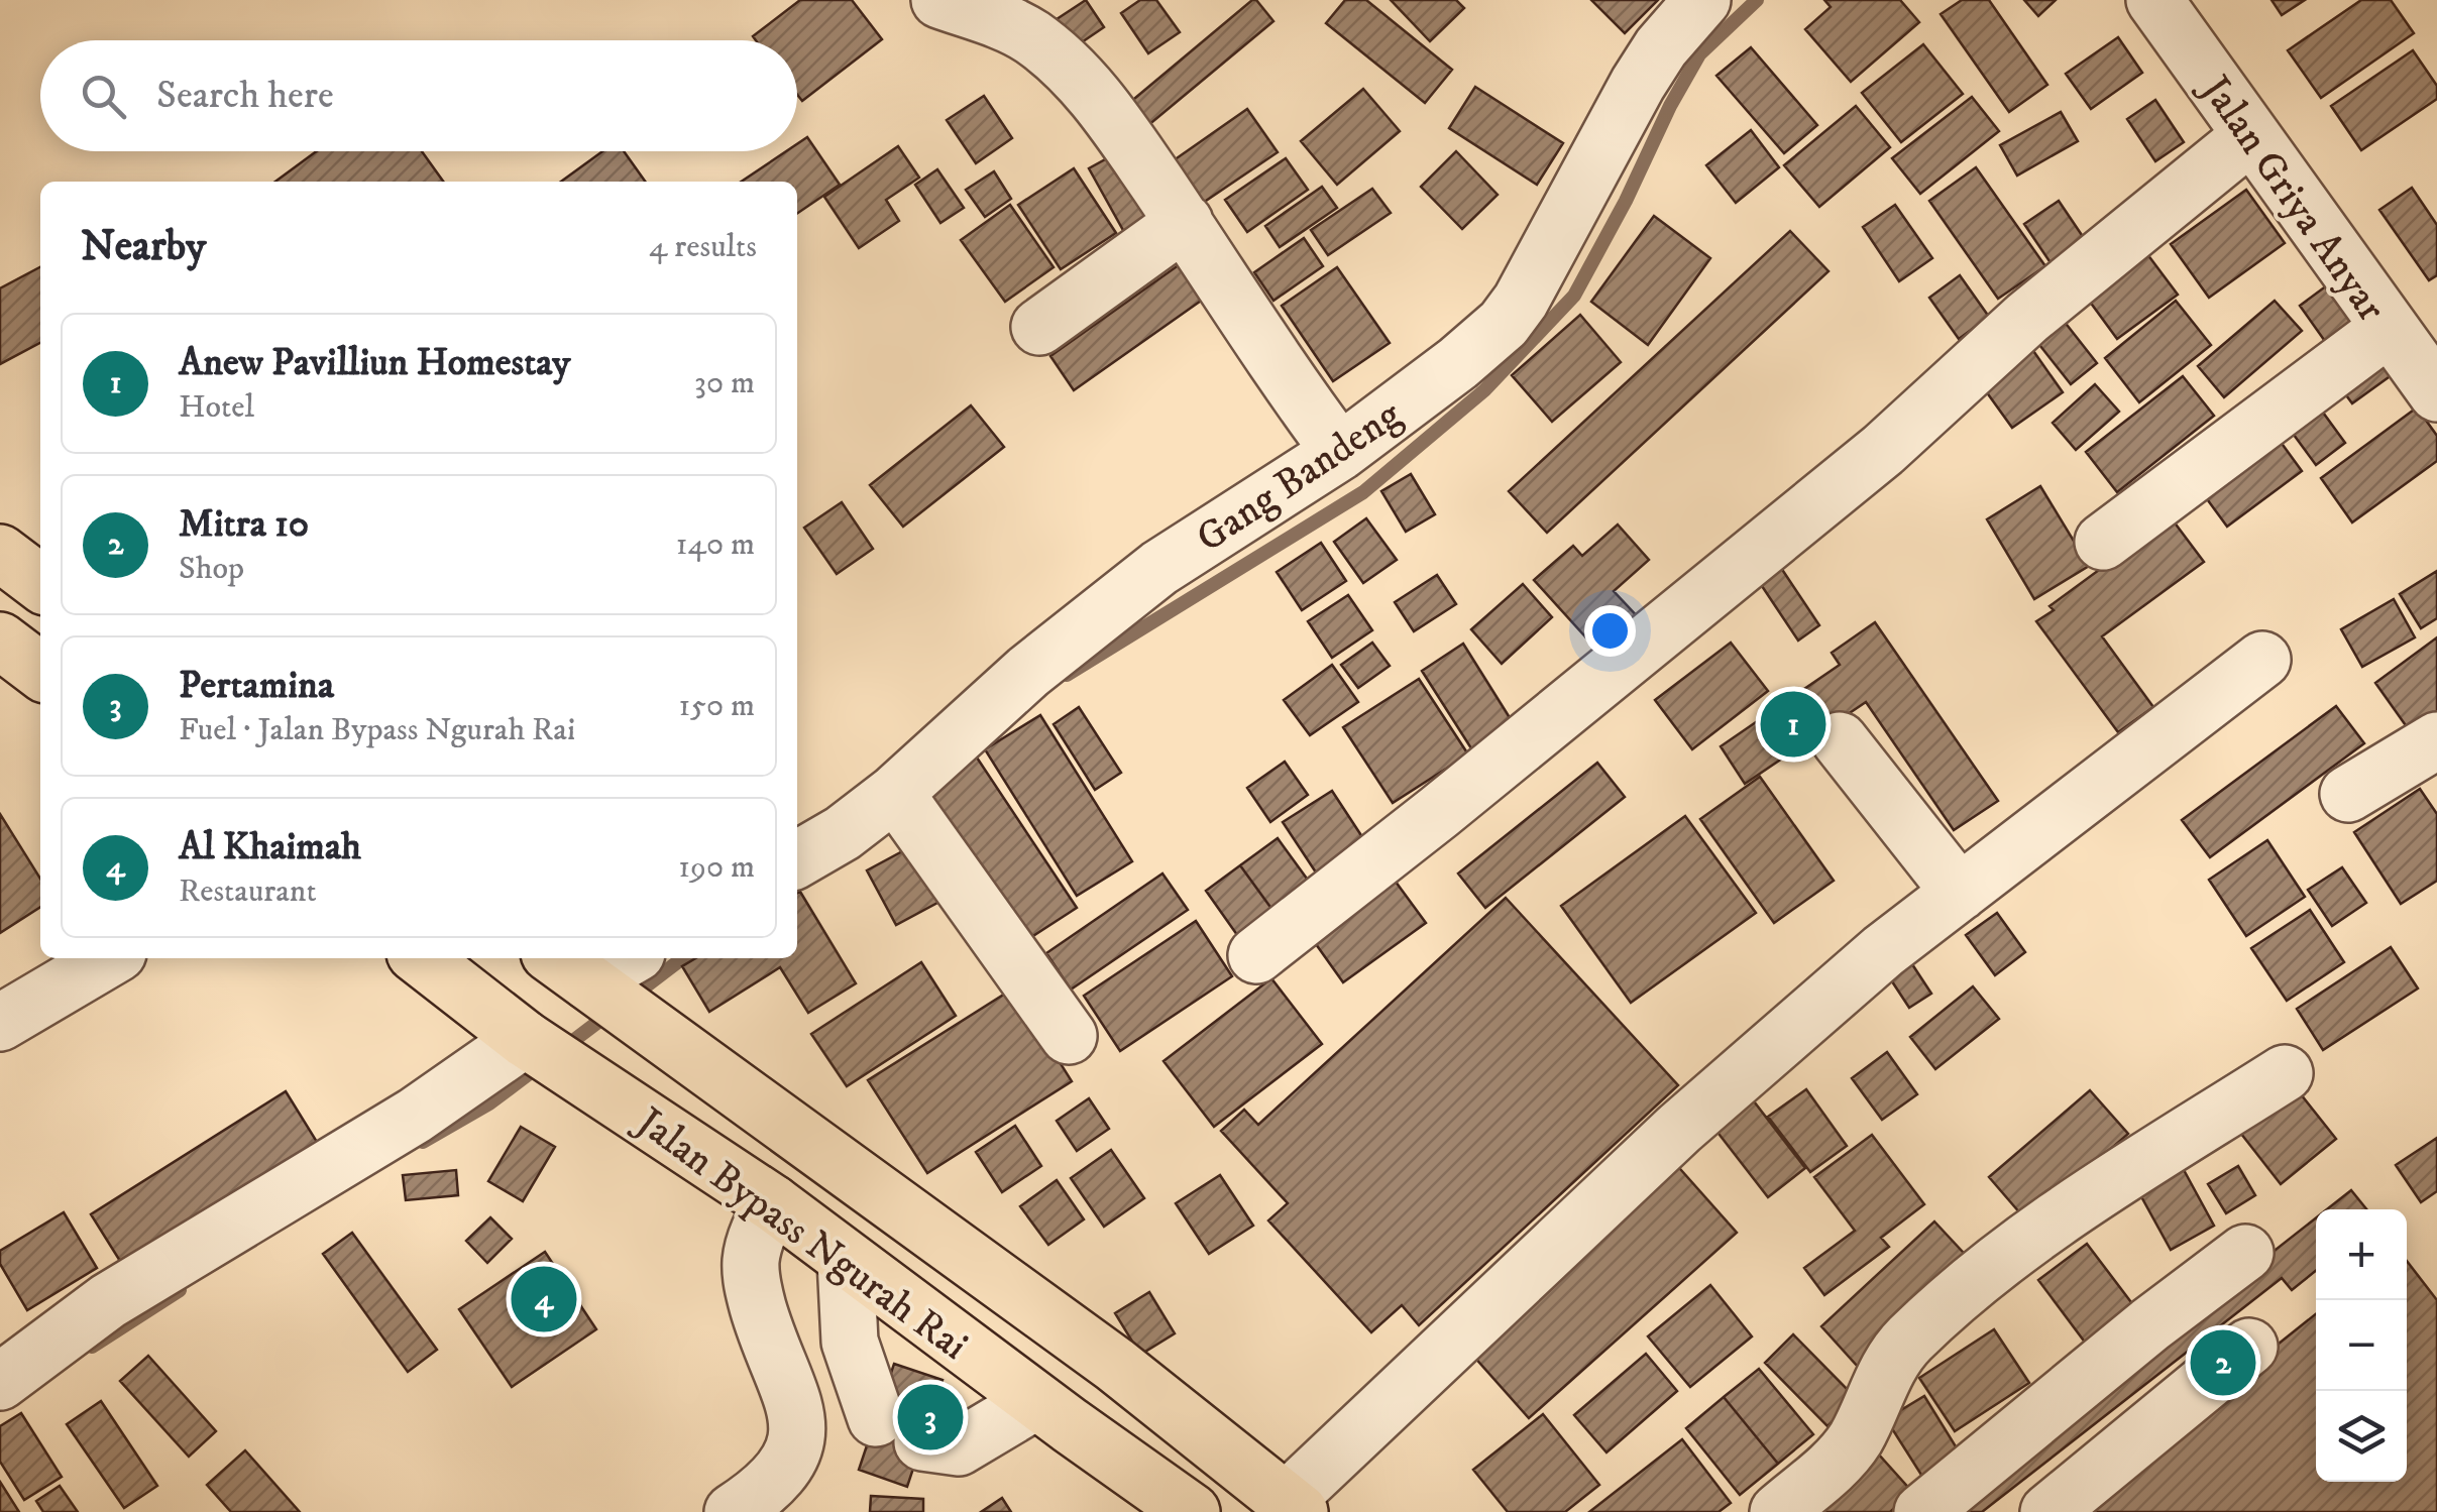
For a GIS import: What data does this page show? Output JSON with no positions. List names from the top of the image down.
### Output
{
  "streets": {
    "highway": ["Jalan Bypass Ngurah Rai"],
    "street": ["Jalan Griya Anyar", "Gang Bandeng"]
  },
  "page": {
    "search": "Search here",
    "heading": ["Nearby", "4 results"],
    "list": [
      {
        "mark": "1",
        "name": "Anew Pavilliun Homestay",
        "note": "Hotel",
        "value": "30 m"
      },
      {
        "mark": "2",
        "name": "Mitra 10",
        "note": "Shop",
        "value": "140 m"
      },
      {
        "mark": "3",
        "name": "Pertamina",
        "note": "Fuel · Jalan Bypass Ngurah Rai",
        "value": "150 m"
      },
      {
        "mark": "4",
        "name": "Al Khaimah",
        "note": "Restaurant",
        "value": "190 m"
      }
    ],
    "pins": [
      "1",
      "4",
      "2",
      "3"
    ],
    "map_buttons": ["+", "−"]
  }
}
